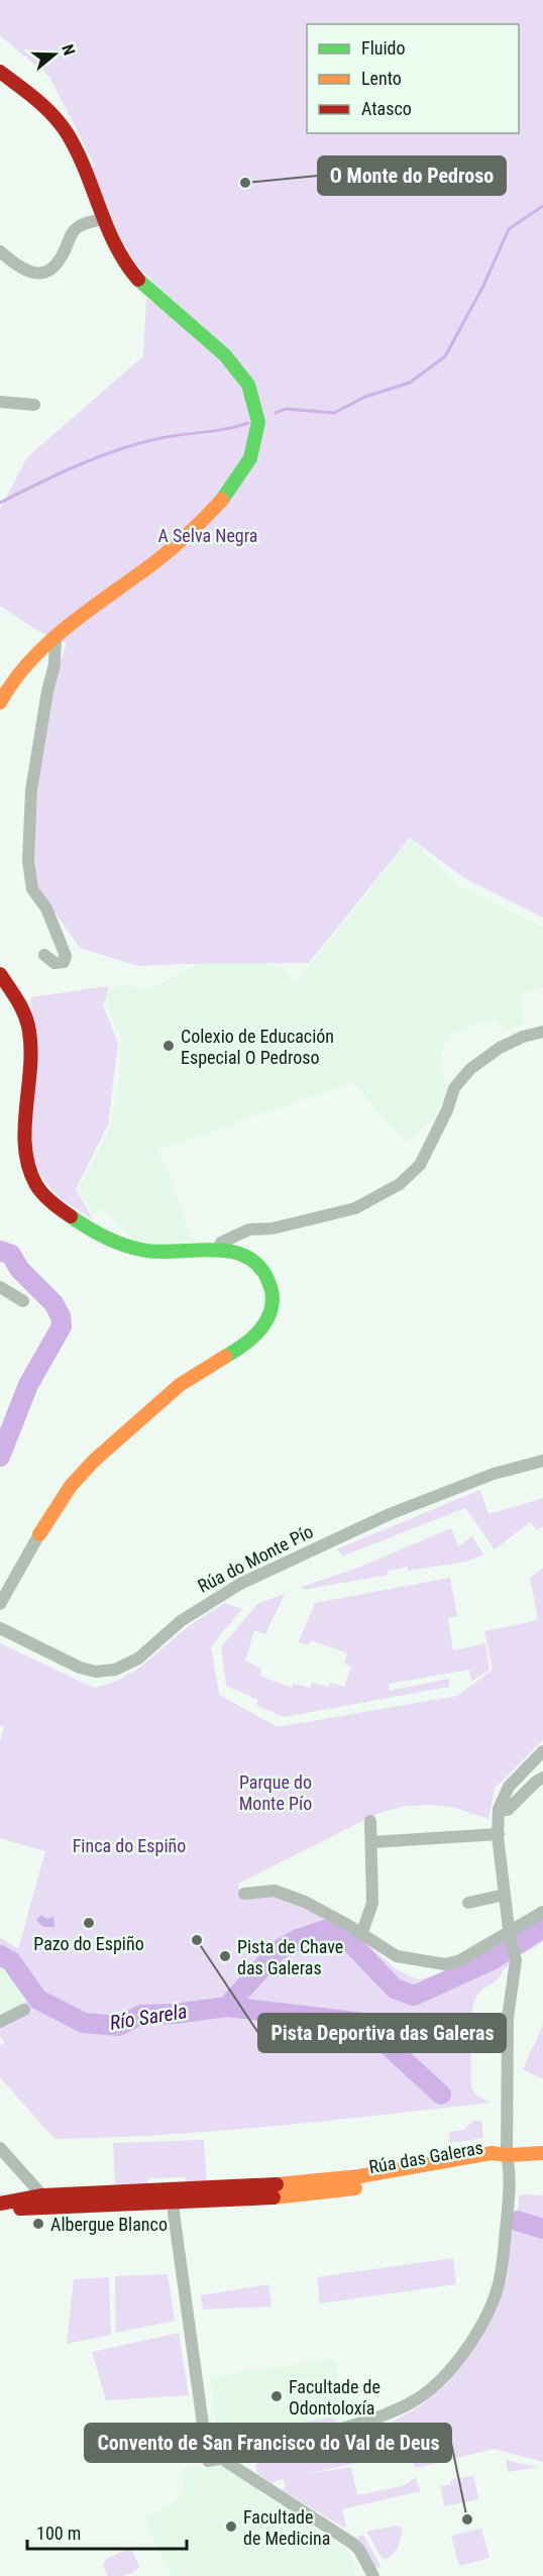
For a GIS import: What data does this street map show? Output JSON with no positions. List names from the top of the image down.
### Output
{
  "streets": {
    "street": ["Rúa do Monte Pío", "Rúa das Galeras"]
  },
  "water": ["Río Sarela"],
  "parks": ["A Selva Negra", "Parque do Monte Pío", "Finca do Espiño"],
  "places": [
    "O Monte do Pedroso",
    "Colexio de Educación Especial O Pedroso",
    "Pazo do Espiño",
    "Pista Deportiva das Galeras",
    "Pista de Chave das Galeras",
    "Albergue Blanco",
    "Facultade de Odontoloxía",
    "Convento de San Francisco do Val de Deus",
    "Facultade de Medicina"
  ],
  "legend": ["Fluido", "Lento", "Atasco"],
  "scale_bar": "100 m",
  "north": "right"
}
